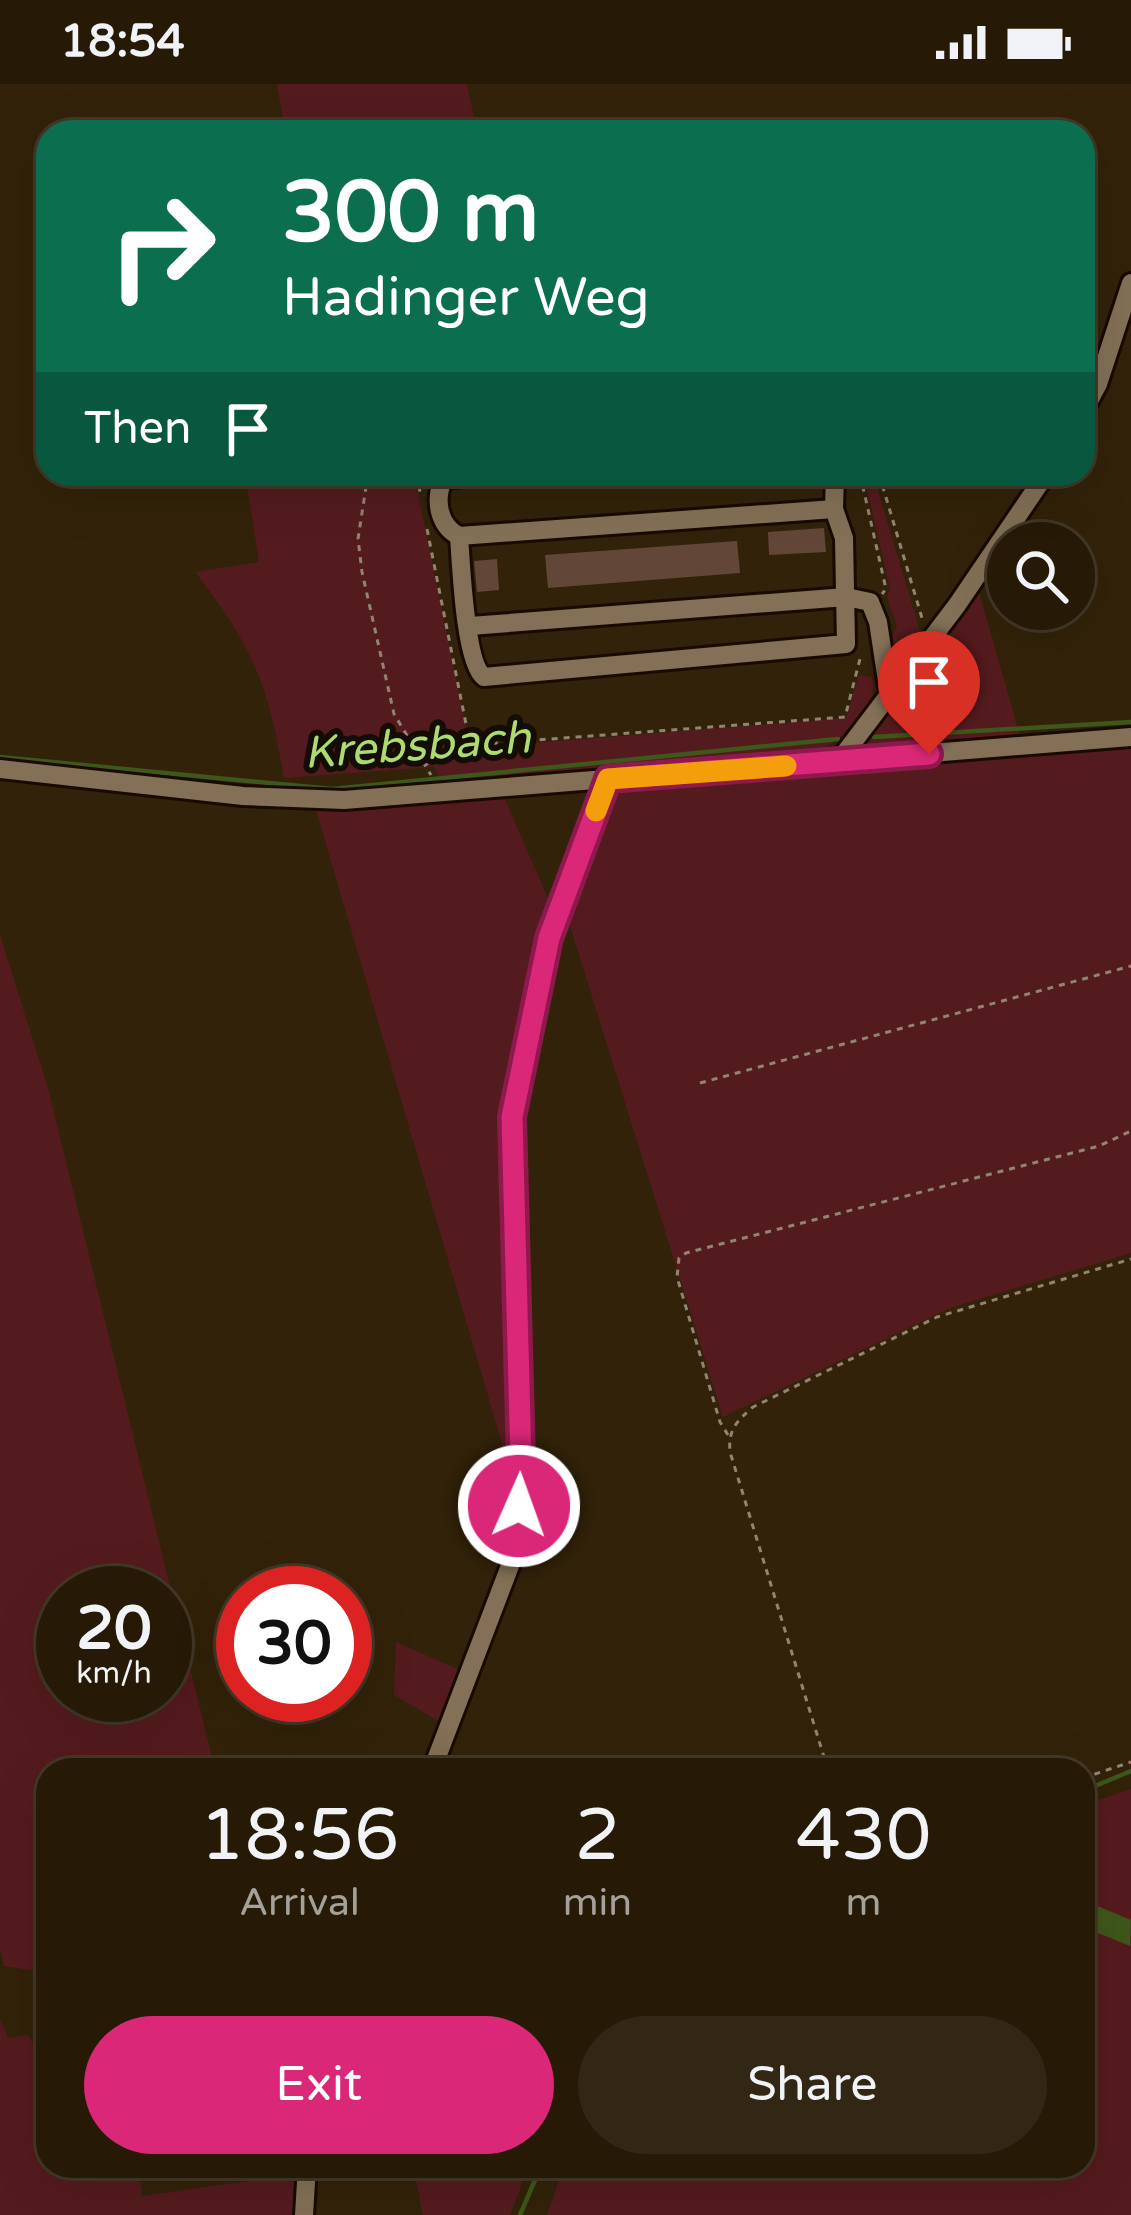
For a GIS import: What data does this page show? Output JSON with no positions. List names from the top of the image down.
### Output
{
  "water": ["Krebsbach"],
  "page": {
    "status": "18:54",
    "turn": ["300 m", "Hadinger Weg"],
    "then": "Then",
    "speed": "20 km/h",
    "limit": "30",
    "eta": [
      "18:56",
      "Arrival",
      "2",
      "min",
      "430",
      "m"
    ],
    "buttons": ["Exit", "Share"]
  }
}
